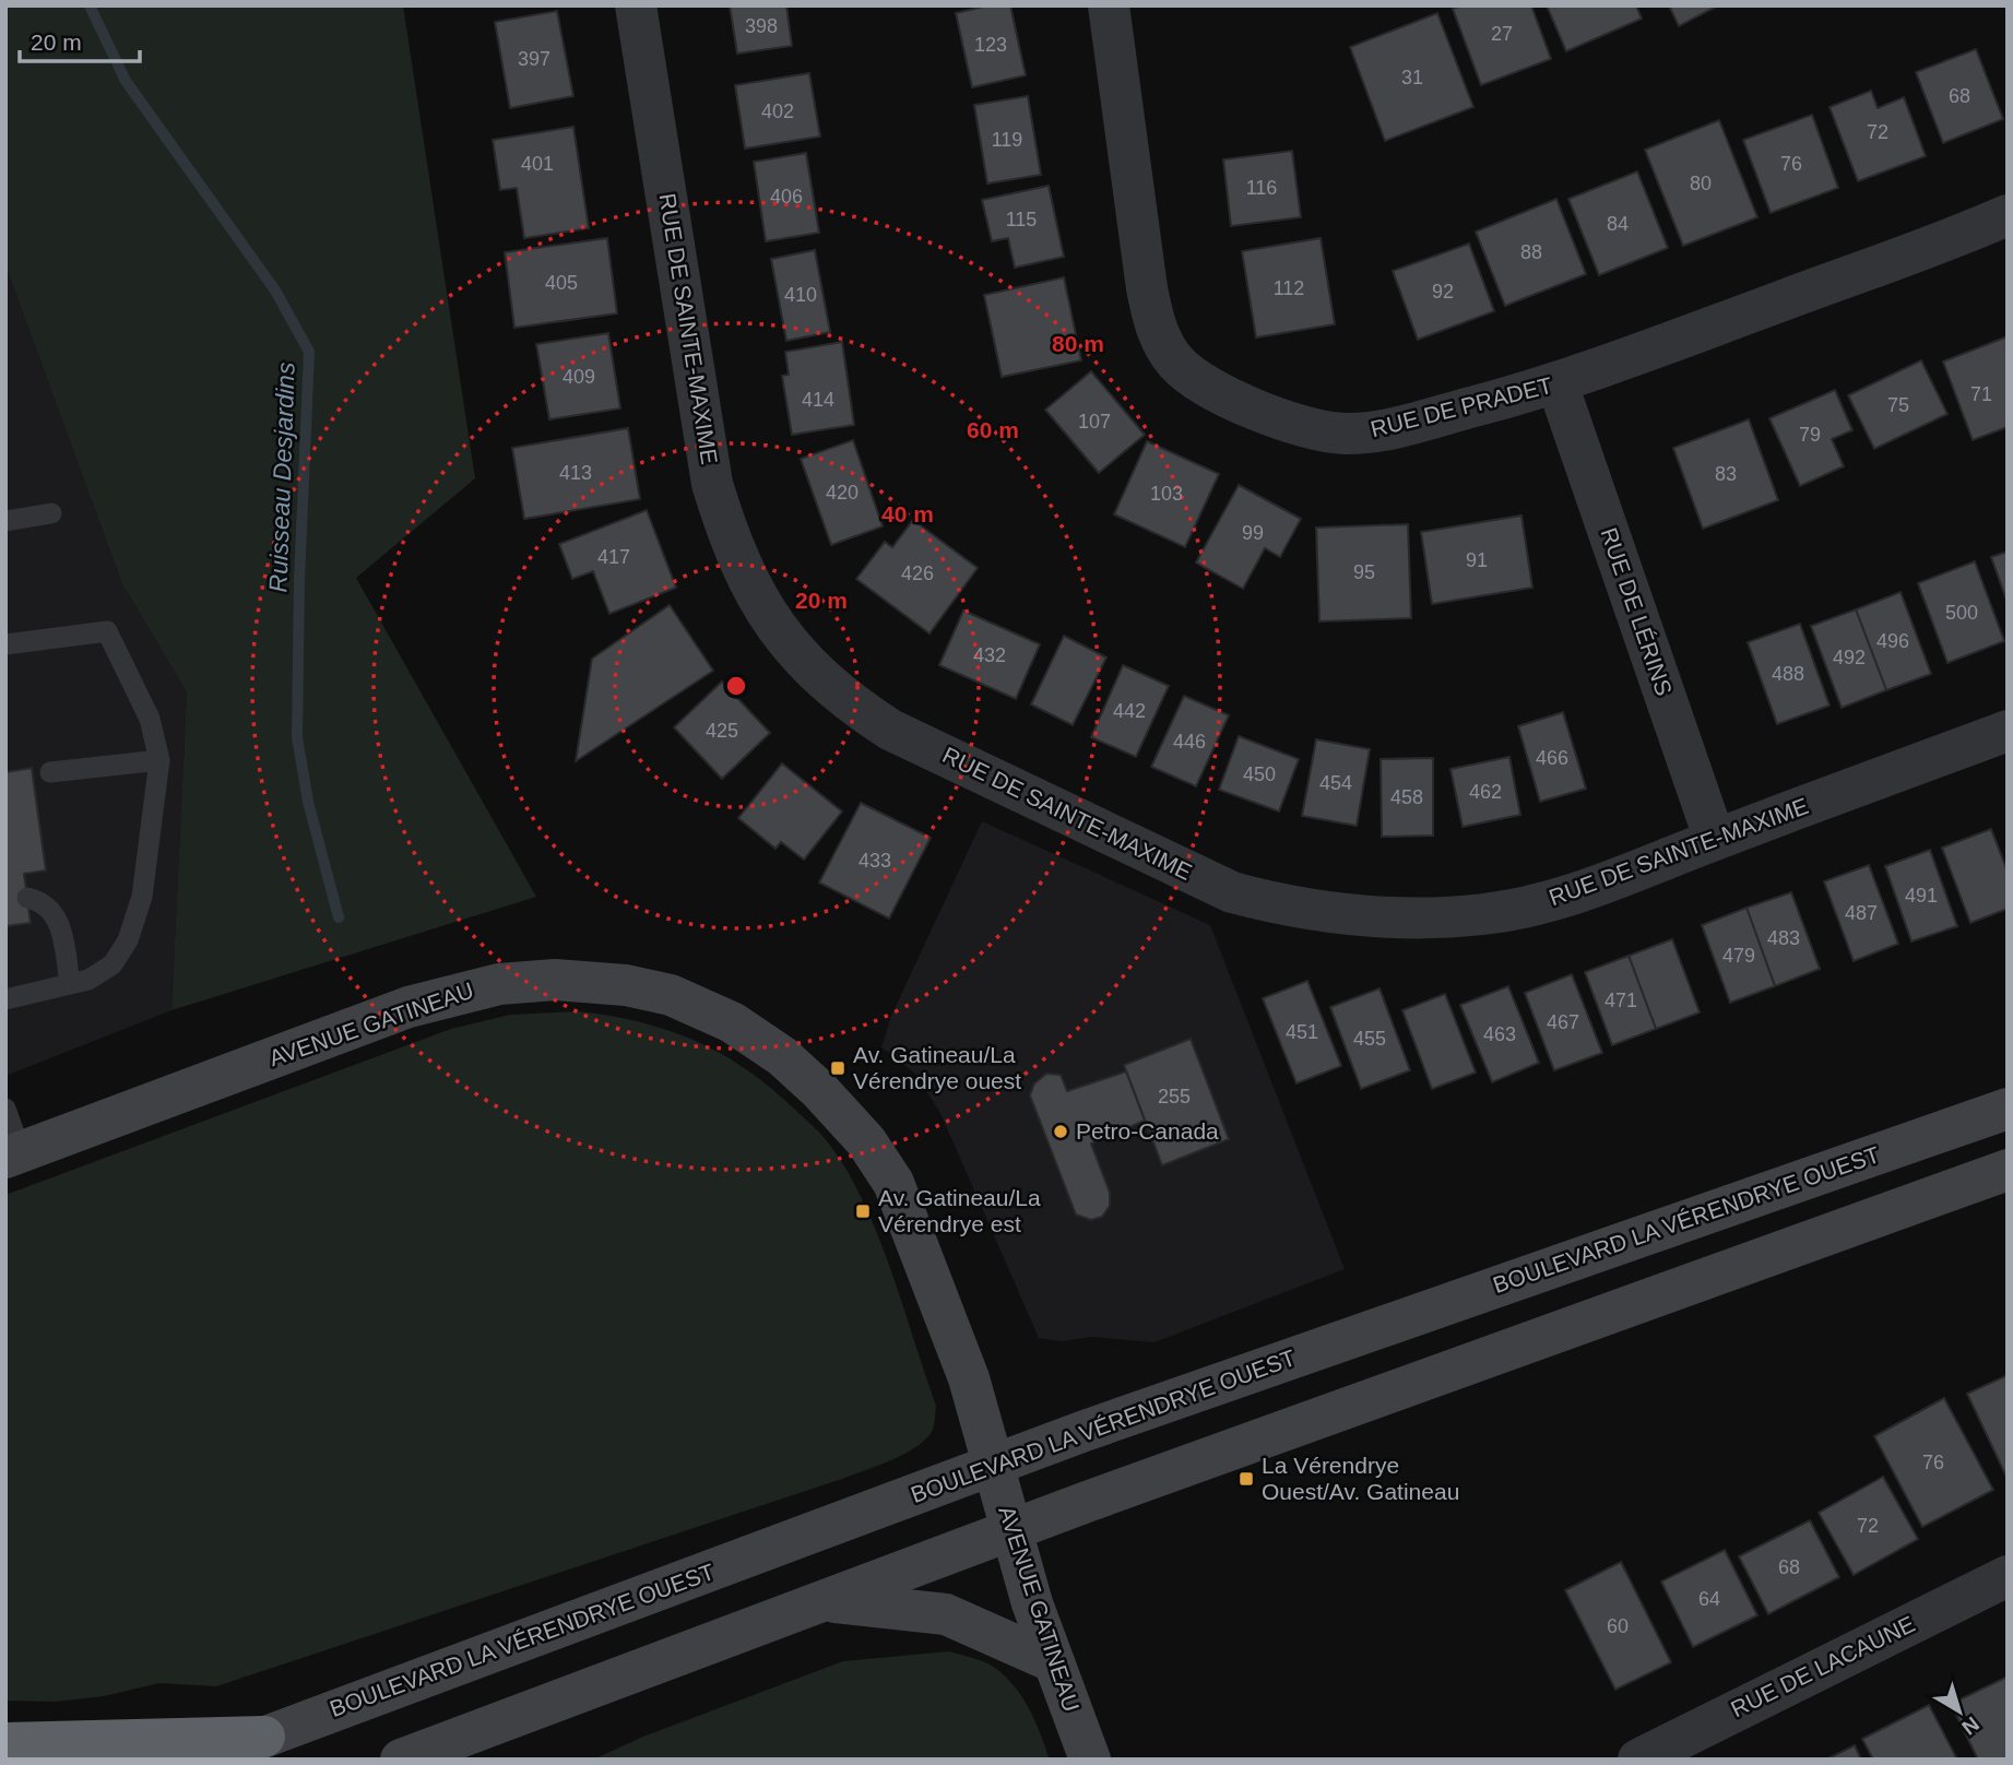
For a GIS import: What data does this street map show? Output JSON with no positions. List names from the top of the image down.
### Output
{
  "streets": {
    "main road": ["AVENUE GATINEAU", "BOULEVARD LA VÉRENDRYE OUEST"],
    "street": [
      "RUE DE SAINTE-MAXIME",
      "RUE DE PRADET",
      "RUE DE LÉRINS",
      "RUE DE LACAUNE"
    ]
  },
  "crossings": [
    ["RUE DE SAINTE-MAXIME", "RUE DE LÉRINS"],
    ["RUE DE PRADET", "RUE DE LÉRINS"],
    ["AVENUE GATINEAU", "BOULEVARD LA VÉRENDRYE OUEST"]
  ],
  "water": ["Ruisseau Desjardins"],
  "places": {
    "transit": ["Av. Gatineau/La Vérendrye ouest", "Av. Gatineau/La Vérendrye est", "La Vérendrye Ouest/Av. Gatineau"],
    "other": ["Petro-Canada"]
  },
  "house_numbers": [
    "398",
    "27",
    "123",
    "397",
    "31",
    "68",
    "402",
    "72",
    "119",
    "401",
    "76",
    "80",
    "116",
    "406",
    "115",
    "84",
    "88",
    "405",
    "112",
    "92",
    "410",
    "409",
    "71",
    "414",
    "75",
    "107",
    "79",
    "413",
    "83",
    "420",
    "103",
    "99",
    "417",
    "91",
    "95",
    "426",
    "500",
    "496",
    "432",
    "492",
    "488",
    "442",
    "425",
    "446",
    "466",
    "450",
    "454",
    "462",
    "458",
    "433",
    "491",
    "487",
    "483",
    "479",
    "471",
    "467",
    "451",
    "463",
    "455",
    "255",
    "76",
    "72",
    "68",
    "64",
    "60"
  ],
  "scale_bar": "20 m",
  "north": "bottom right",
  "rings": [
    "80 m",
    "60 m",
    "40 m",
    "20 m"
  ]
}
